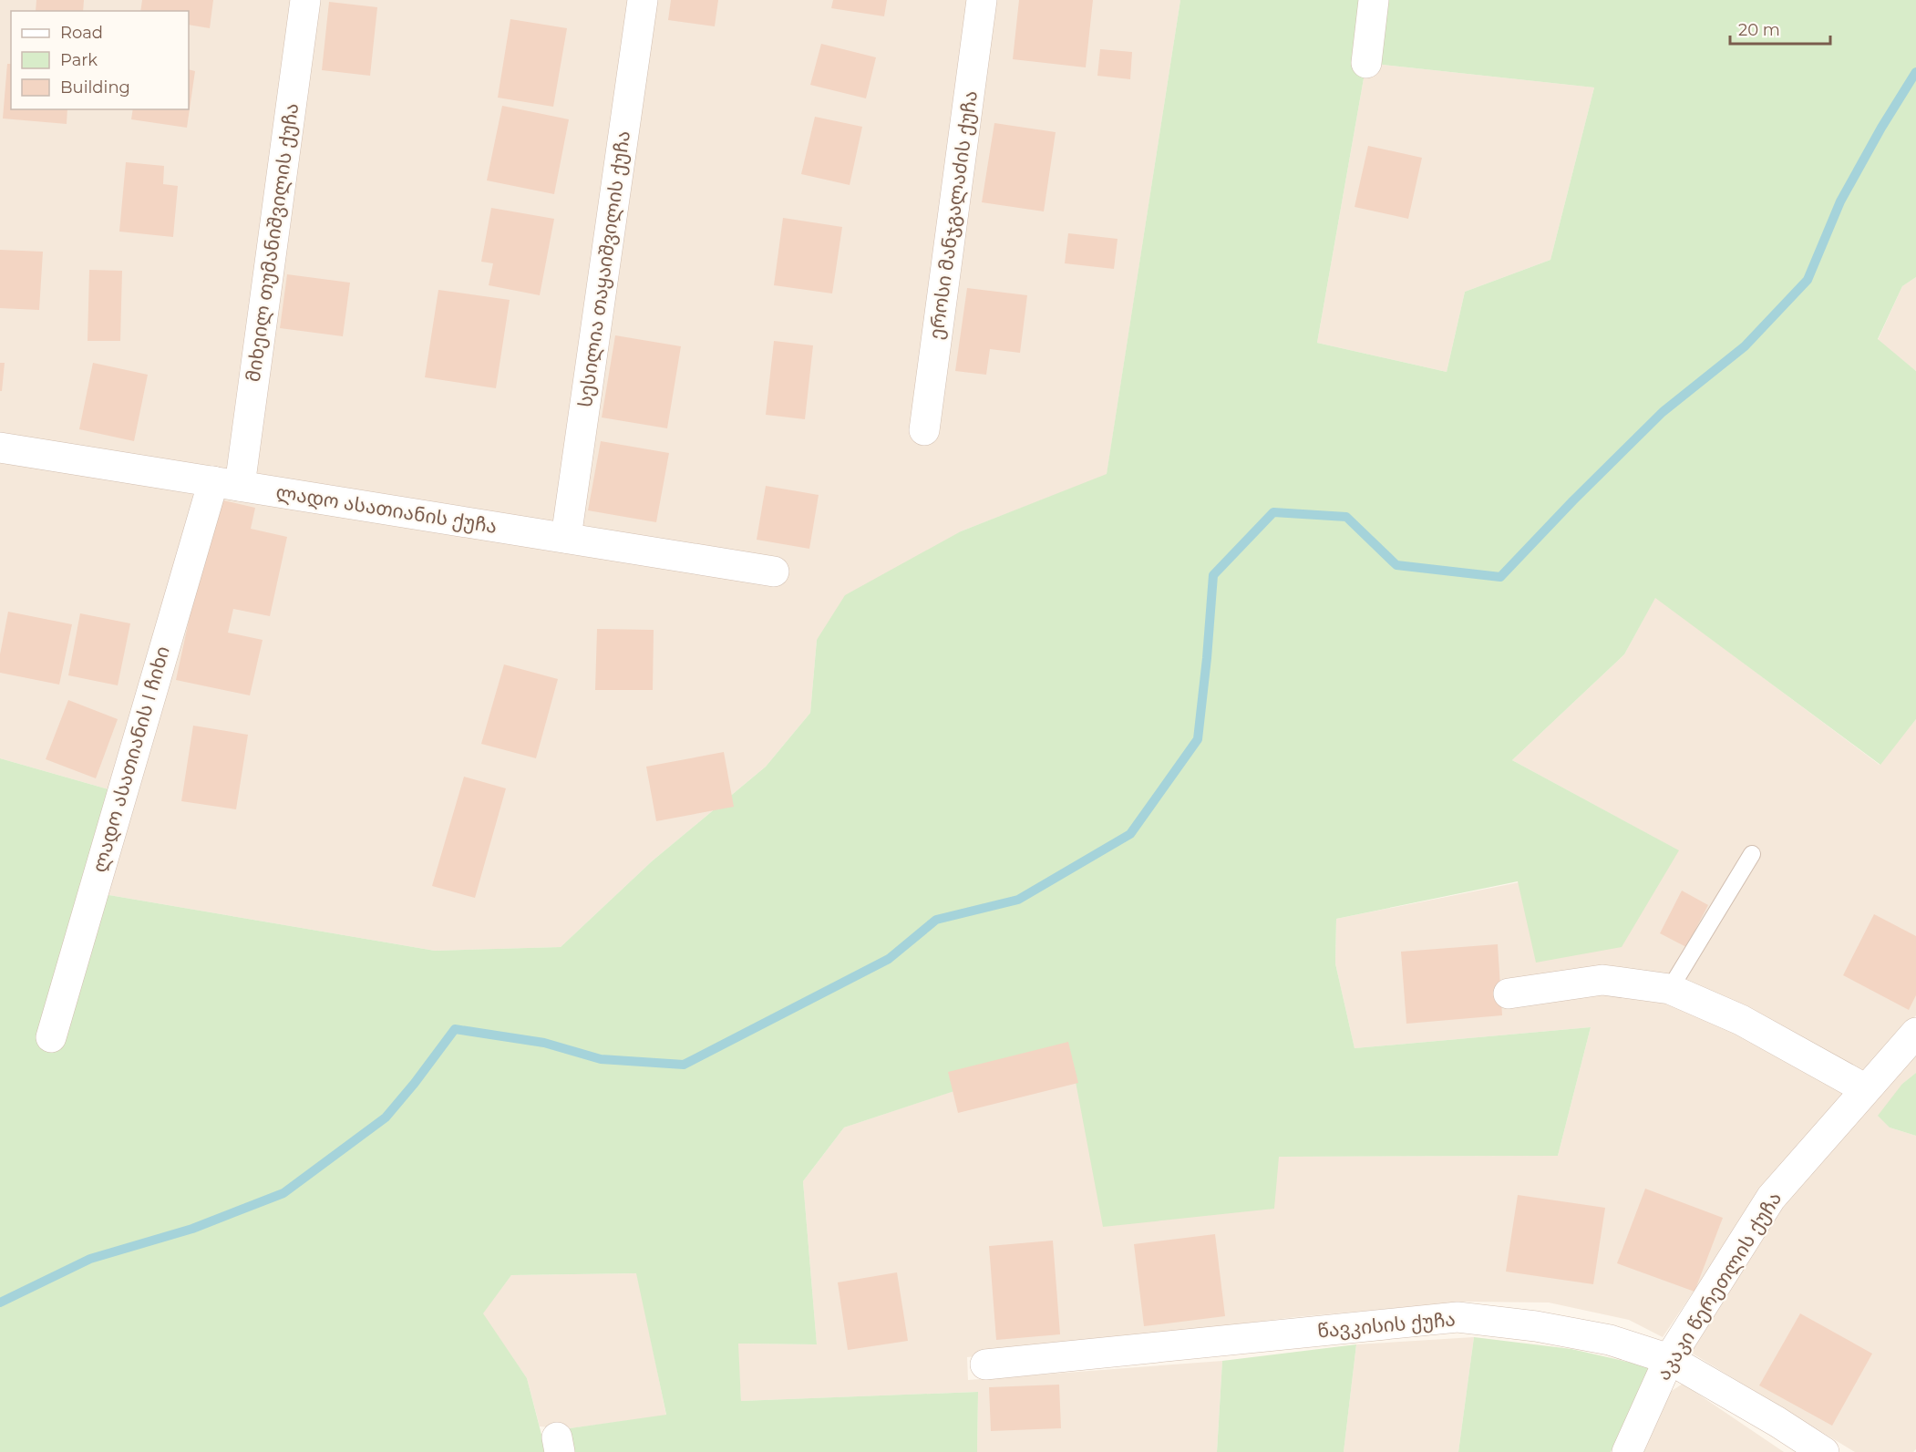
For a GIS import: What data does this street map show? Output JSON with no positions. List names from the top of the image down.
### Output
{
  "streets": {
    "street": [
      "ეროსი მანჯგალაძის ქუჩა",
      "მიხეილ თუმანიშვილის ქუჩა",
      "სესილია თაყაიშვილის ქუჩა",
      "ლადო ასათიანის ქუჩა",
      "ლადო ასათიანის I ჩიხი",
      "აკაკი წერეთლის ქუჩა",
      "წავკისის ქუჩა"
    ]
  },
  "crossings": [
    ["მიხეილ თუმანიშვილის ქუჩა", "ლადო ასათიანის ქუჩა"],
    ["მიხეილ თუმანიშვილის ქუჩა", "ლადო ასათიანის I ჩიხი"],
    ["სესილია თაყაიშვილის ქუჩა", "ლადო ასათიანის ქუჩა"],
    ["ლადო ასათიანის ქუჩა", "ლადო ასათიანის I ჩიხი"],
    ["აკაკი წერეთლის ქუჩა", "წავკისის ქუჩა"]
  ],
  "legend": ["Road", "Park", "Building"],
  "scale_bar": "20 m"
}
